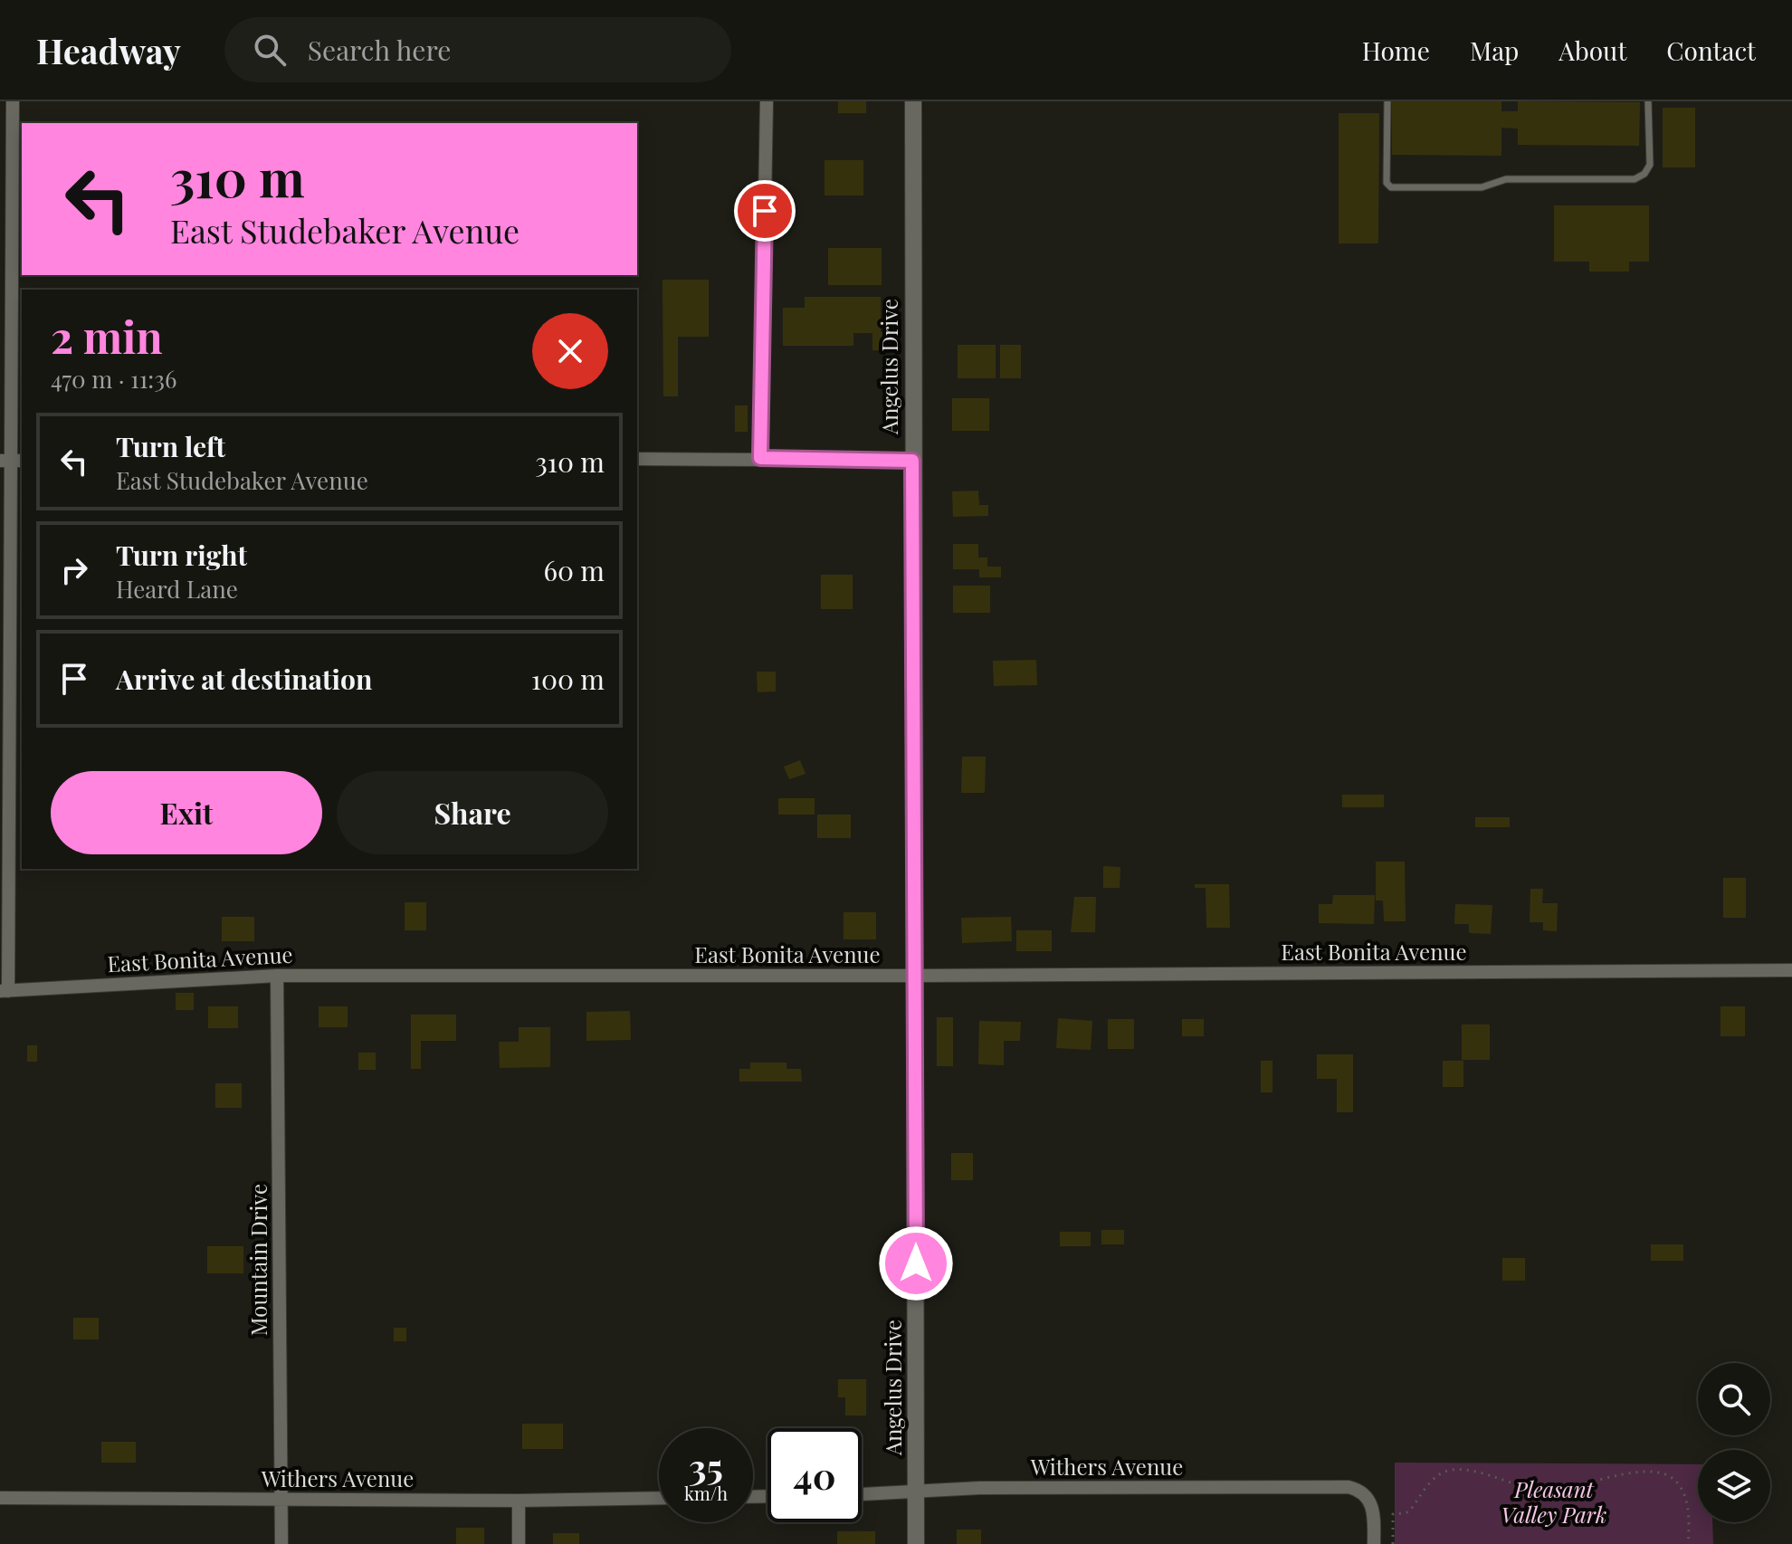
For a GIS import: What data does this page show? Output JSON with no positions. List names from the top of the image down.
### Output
{
  "streets": {
    "street": [
      "Angelus Drive",
      "East Bonita Avenue",
      "Mountain Drive",
      "Withers Avenue"
    ]
  },
  "crossings": [
    ["Angelus Drive", "East Bonita Avenue"],
    ["Angelus Drive", "Withers Avenue"],
    ["East Bonita Avenue", "Mountain Drive"],
    ["Mountain Drive", "Withers Avenue"]
  ],
  "parks": ["Pleasant Valley Park"],
  "page": {
    "header": "Headway",
    "search": "Search here",
    "nav": [
      "Home",
      "Map",
      "About",
      "Contact"
    ],
    "turn": ["310 m", "East Studebaker Avenue"],
    "heading": ["2 min", "470 m · 11:36"],
    "list": [
      {
        "name": "Turn left",
        "note": "East Studebaker Avenue",
        "value": "310 m"
      },
      {
        "name": "Turn right",
        "note": "Heard Lane",
        "value": "60 m"
      },
      {
        "name": "Arrive at destination",
        "value": "100 m"
      }
    ],
    "buttons": ["Exit", "Share"],
    "speed": "35 km/h",
    "limit": "40"
  }
}
